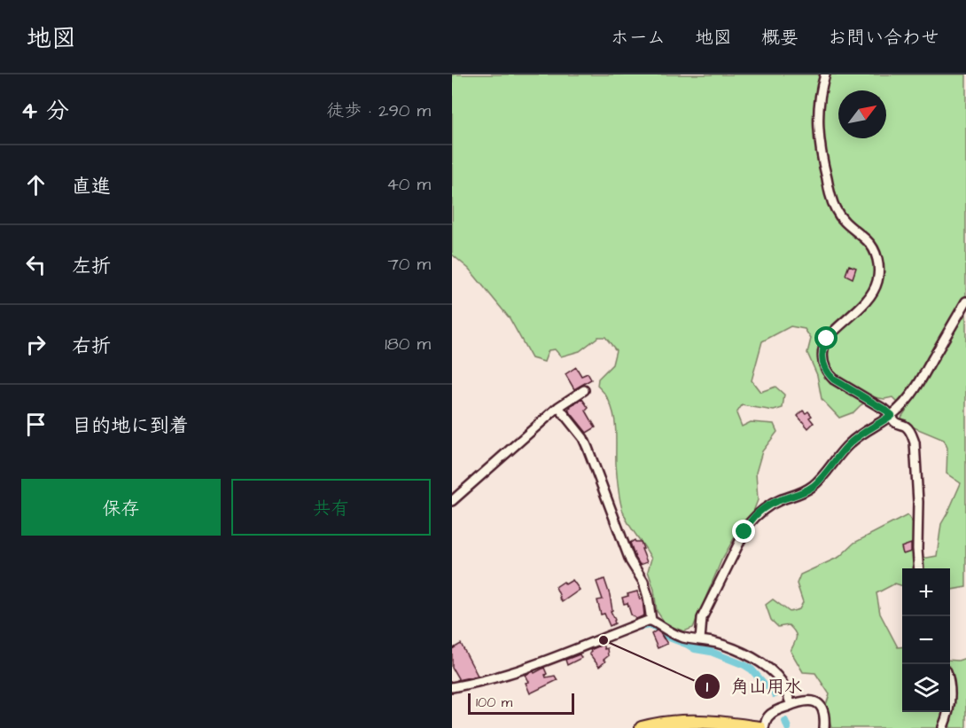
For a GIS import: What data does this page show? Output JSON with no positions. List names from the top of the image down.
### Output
{
  "places": ["角山用水"],
  "scale_bar": "100 m",
  "north": "top right",
  "page": {
    "header": "地図",
    "nav": [
      "ホーム",
      "地図",
      "概要",
      "お問い合わせ"
    ],
    "heading": ["4 分", "徒歩 · 290 m"],
    "list": [
      ["直進", "40 m"],
      ["左折", "70 m"],
      ["右折", "180 m"],
      "目的地に到着"
    ],
    "buttons": ["保存", "共有"],
    "map_buttons": ["+", "−"],
    "scale": "100 m"
  }
}
